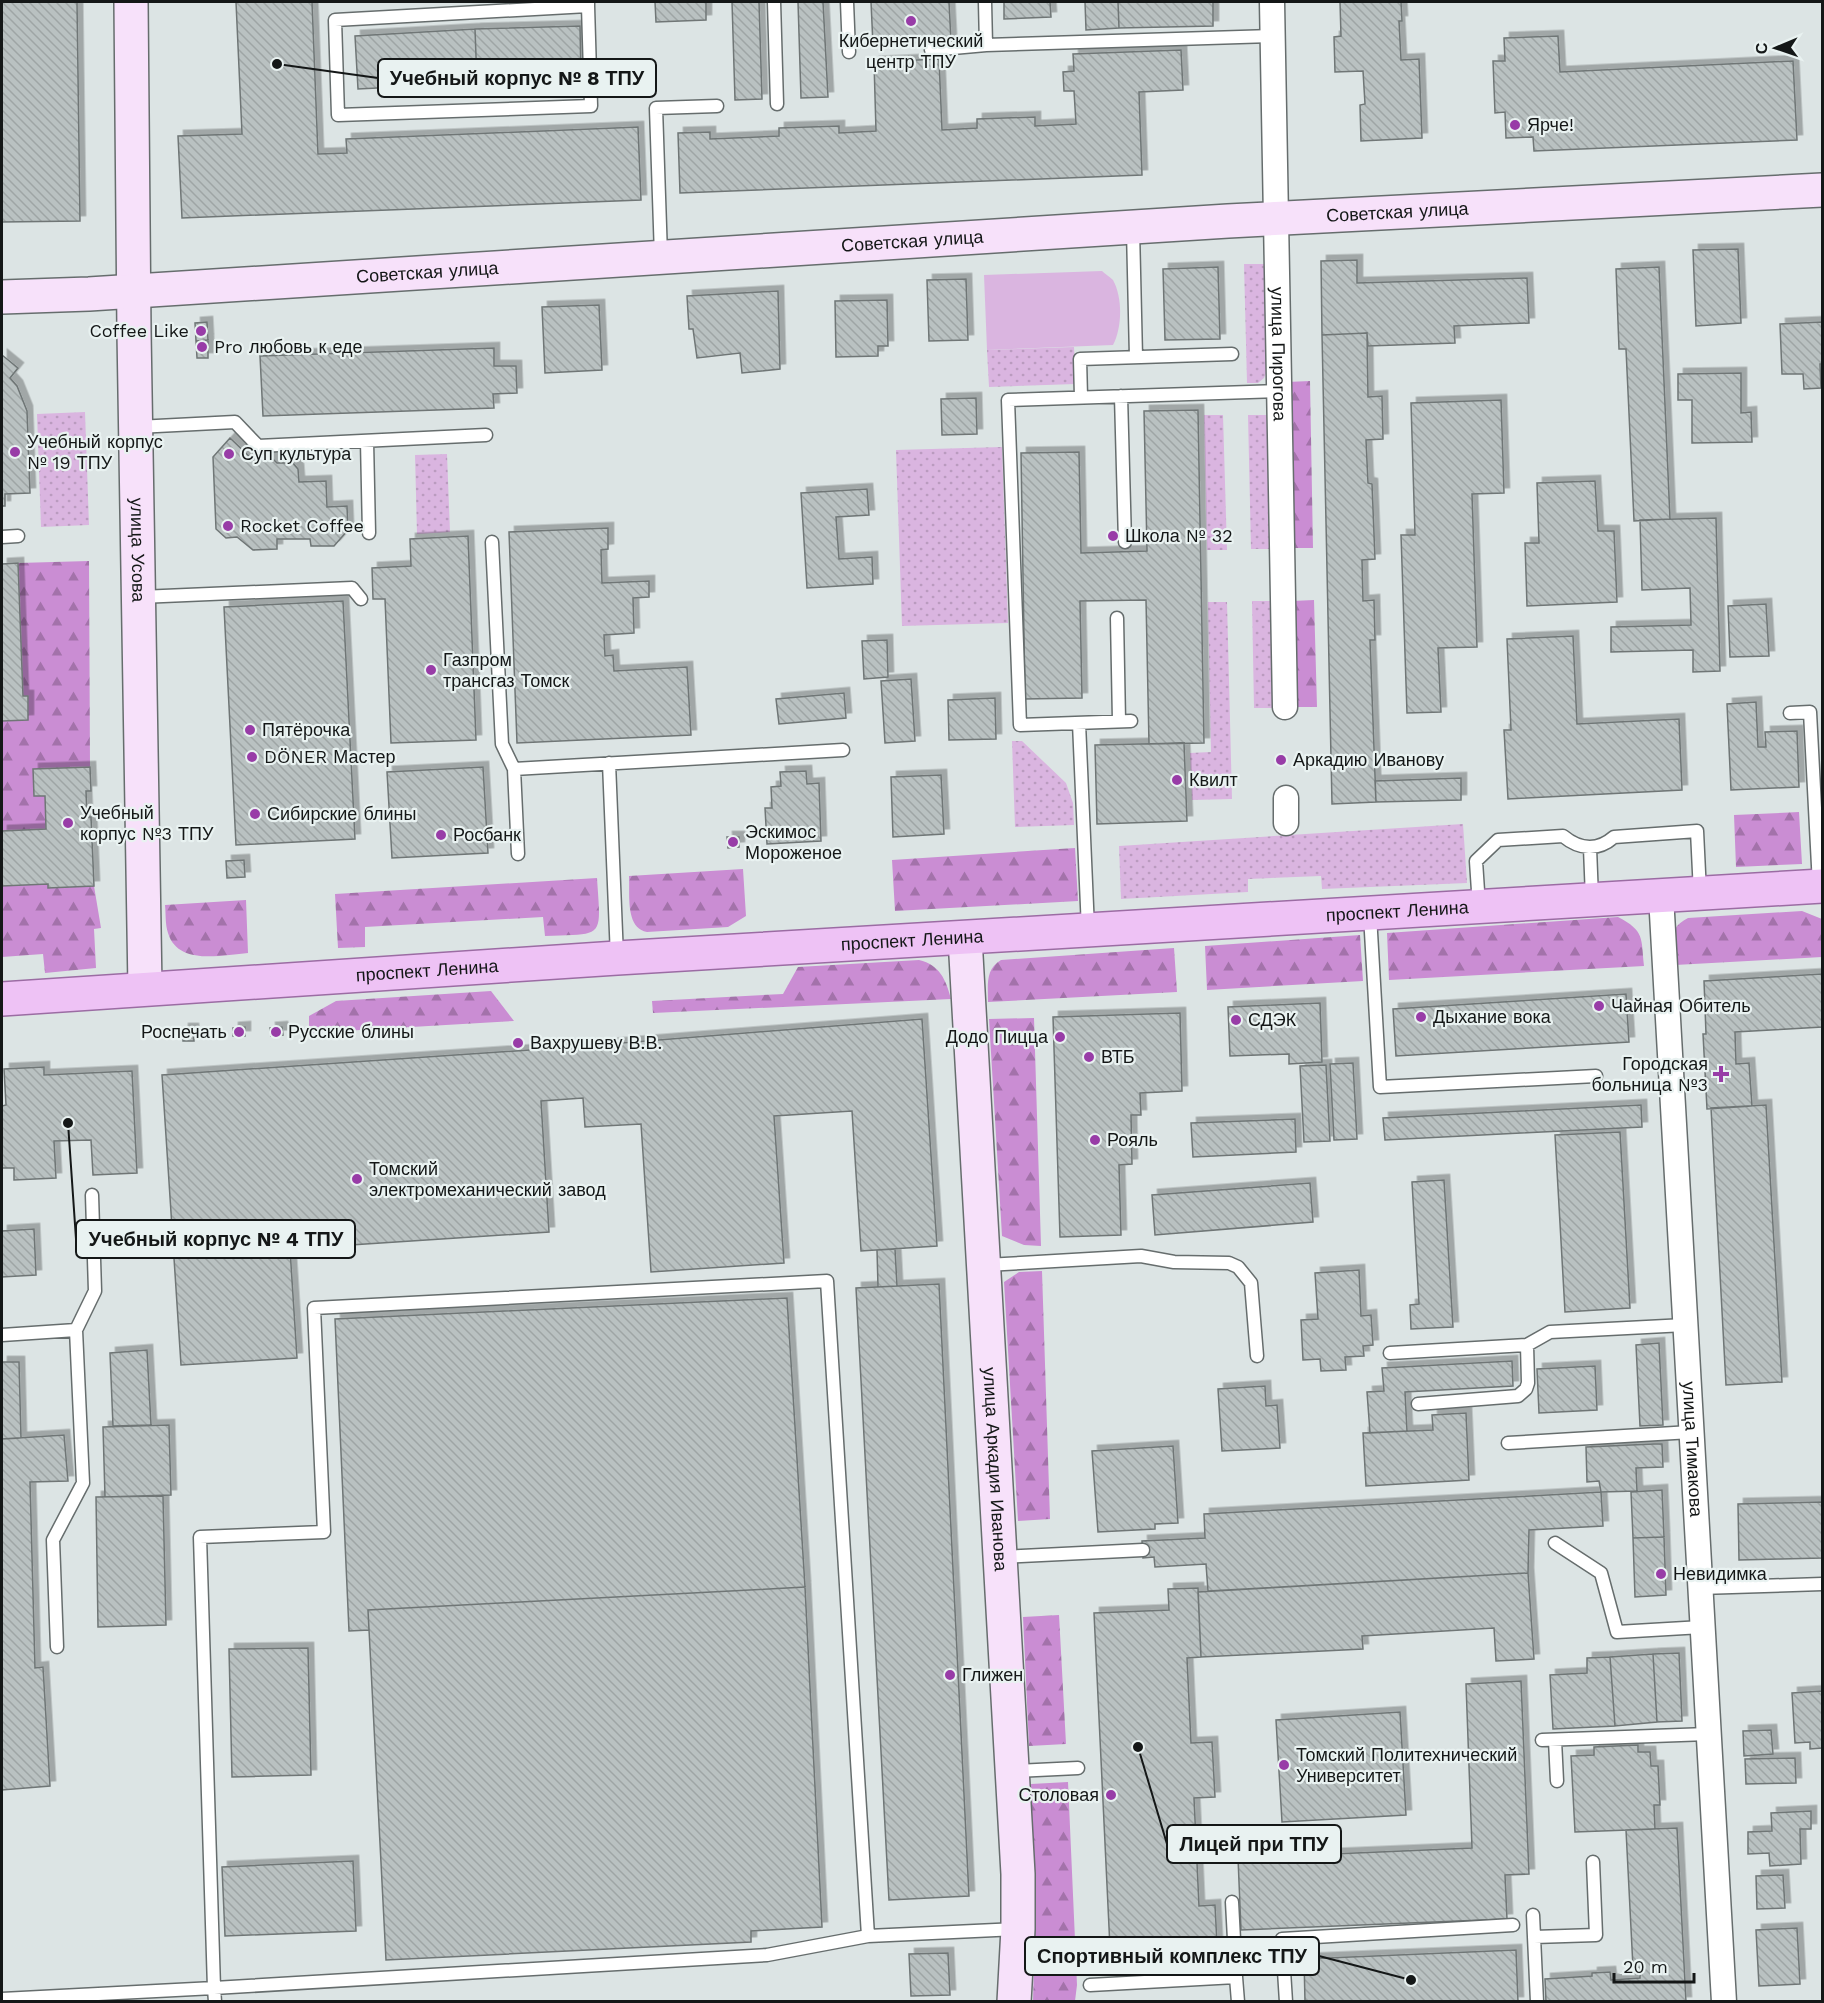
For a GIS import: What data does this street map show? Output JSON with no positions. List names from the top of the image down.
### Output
{
  "streets": {
    "main road": ["проспект Ленина"],
    "street": [
      "Советская улица",
      "улица Пирогова",
      "улица Усова",
      "улица Тимакова",
      "улица Аркадия Иванова"
    ]
  },
  "crossings": [
    ["Советская улица", "улица Пирогова"],
    ["Советская улица", "улица Усова"],
    ["улица Усова", "проспект Ленина"],
    ["проспект Ленина", "улица Тимакова"],
    ["проспект Ленина", "улица Аркадия Иванова"]
  ],
  "places": {
    "other": [
      "Кибернетический центр ТПУ",
      "Учебный корпус № 8 ТПУ",
      "Ярче!",
      "Coffee Like",
      "Pro любовь к еде",
      "Учебный корпус № 19 ТПУ",
      "Суп культура",
      "Rocket Coffee",
      "Школа № 32",
      "Газпром трансгаз Томск",
      "Пятёрочка",
      "DÖNER Мастер",
      "Аркадию Иванову",
      "Квилт",
      "Сибирские блины",
      "Учебный корпус №3 ТПУ",
      "Росбанк",
      "Эскимос Мороженое",
      "Чайная Обитель",
      "Дыхание вока",
      "СДЭК",
      "Роспечать",
      "Русские блины",
      "Додо Пицца",
      "Вахрушеву В.В.",
      "ВТБ",
      "Учебный корпус № 4 ТПУ",
      "Рояль",
      "Томский электромеханический завод",
      "Невидимка",
      "Глижен",
      "Лицей при ТПУ",
      "Томский Политехнический Университет",
      "Столовая",
      "Спортивный комплекс ТПУ"
    ],
    "health": ["Городская больница №3"]
  },
  "scale_bar": "20 m",
  "north": "left"
}
